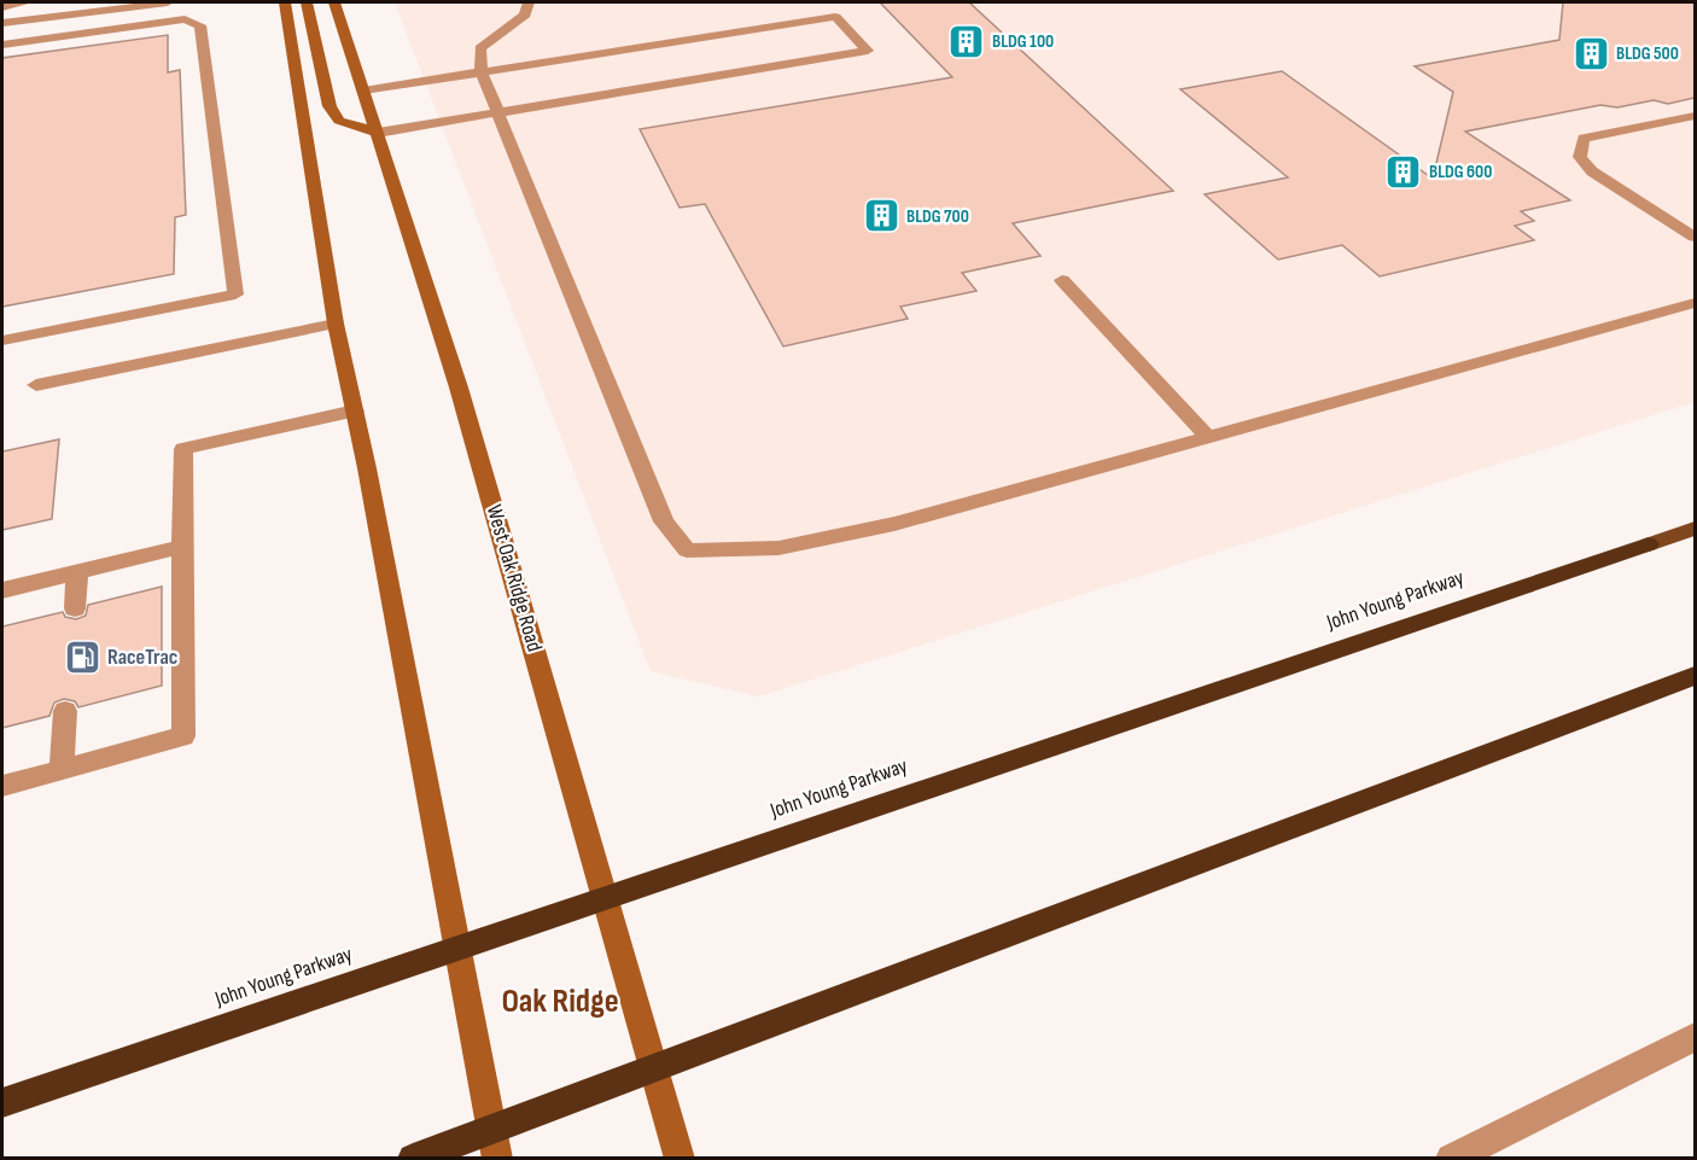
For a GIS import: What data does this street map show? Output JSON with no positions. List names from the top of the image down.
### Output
{
  "streets": {
    "highway": ["John Young Parkway"],
    "street": ["West Oak Ridge Road"]
  },
  "crossings": [
    ["West Oak Ridge Road", "John Young Parkway"]
  ],
  "districts": ["Oak Ridge"],
  "places": {
    "building": [
      "BLDG 100",
      "BLDG 500",
      "BLDG 600",
      "BLDG 700"
    ],
    "fuel station": ["RaceTrac"]
  }
}
